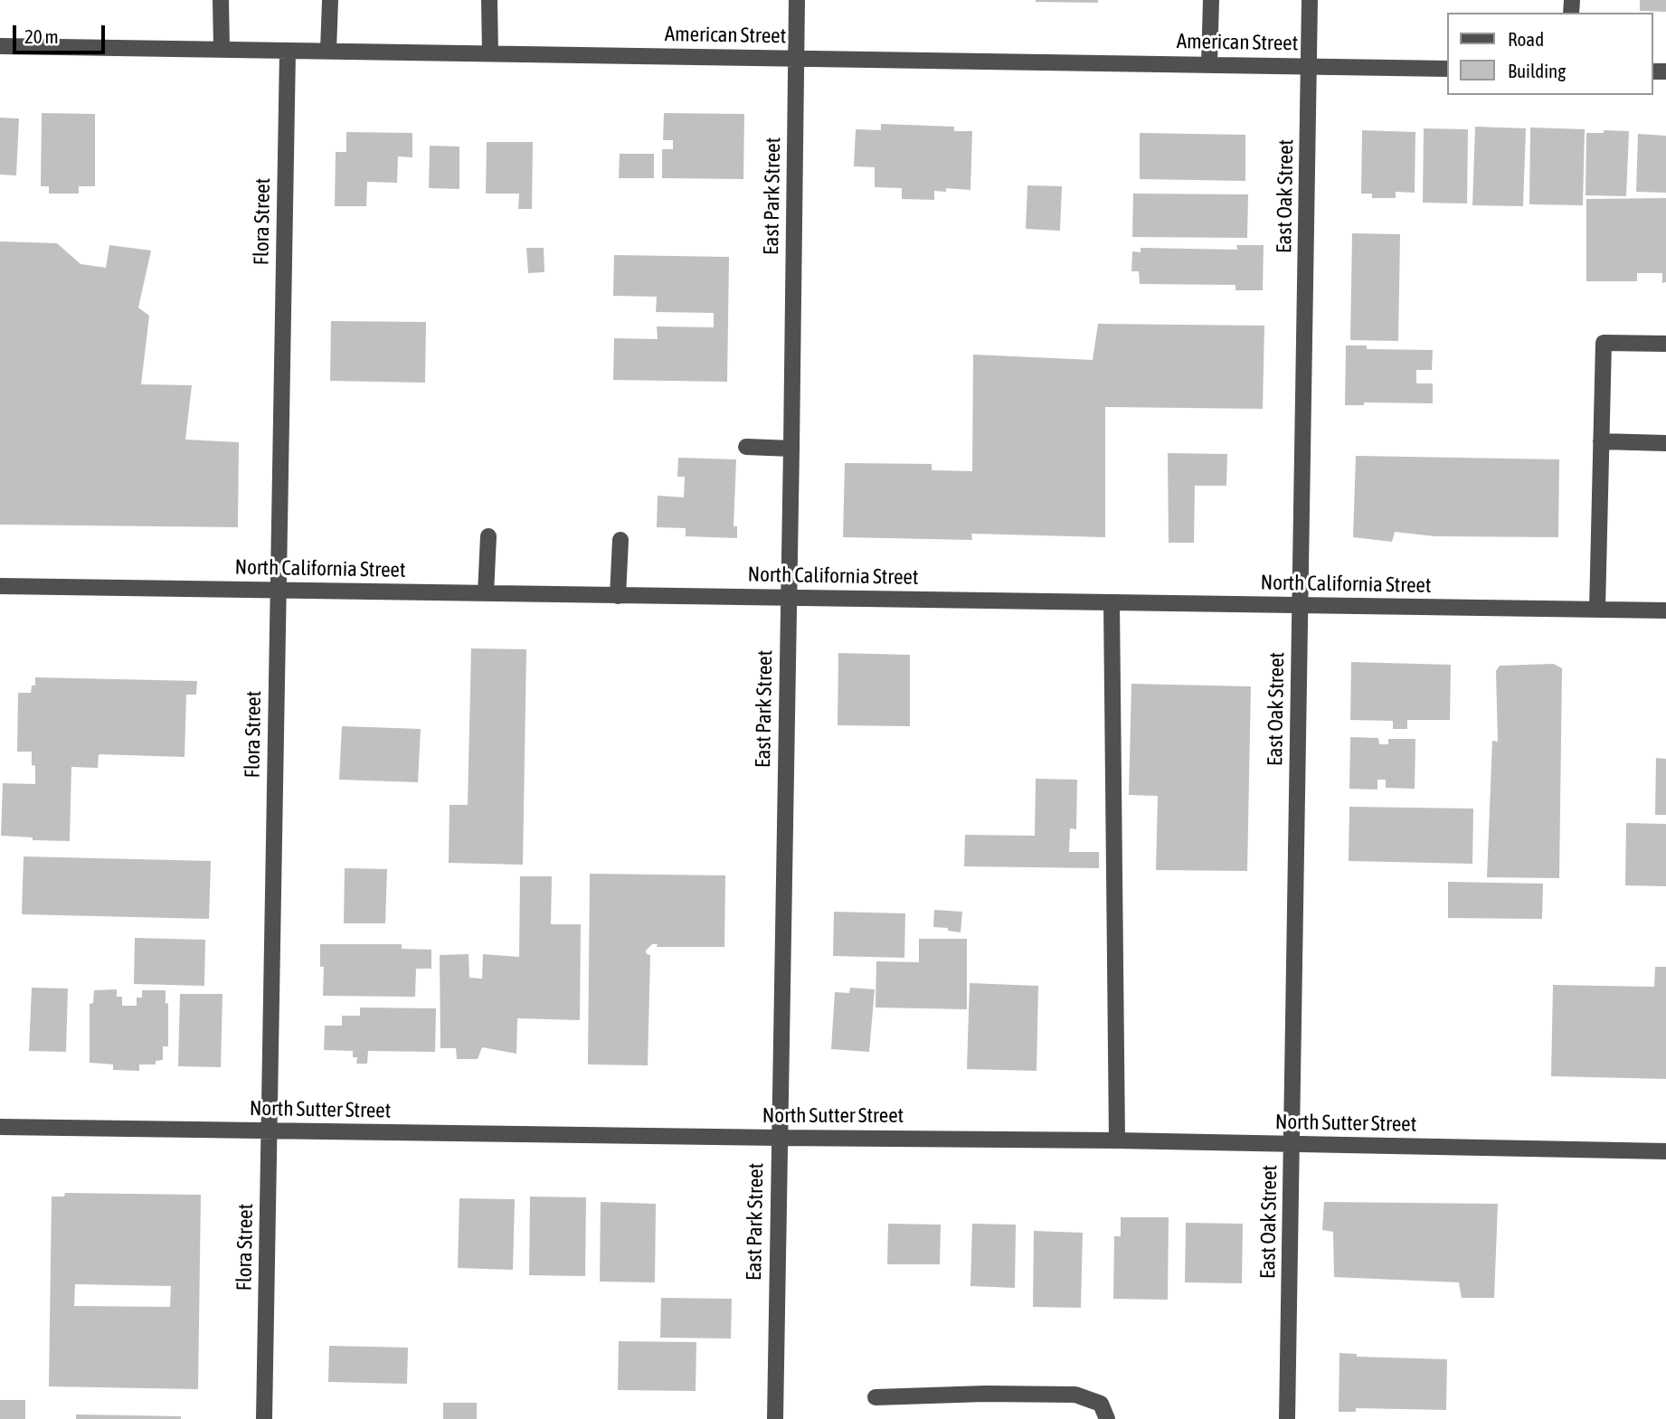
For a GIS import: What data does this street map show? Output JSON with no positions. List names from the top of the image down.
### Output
{
  "streets": {
    "street": [
      "American Street",
      "East Park Street",
      "East Oak Street",
      "Flora Street",
      "North California Street",
      "North Sutter Street"
    ]
  },
  "crossings": [
    ["American Street", "East Park Street"],
    ["American Street", "East Oak Street"],
    ["American Street", "Flora Street"],
    ["East Park Street", "North California Street"],
    ["East Park Street", "North Sutter Street"],
    ["East Oak Street", "North California Street"],
    ["East Oak Street", "North Sutter Street"],
    ["Flora Street", "North California Street"],
    ["Flora Street", "North Sutter Street"]
  ],
  "legend": ["Road", "Building"],
  "scale_bar": "20 m"
}
